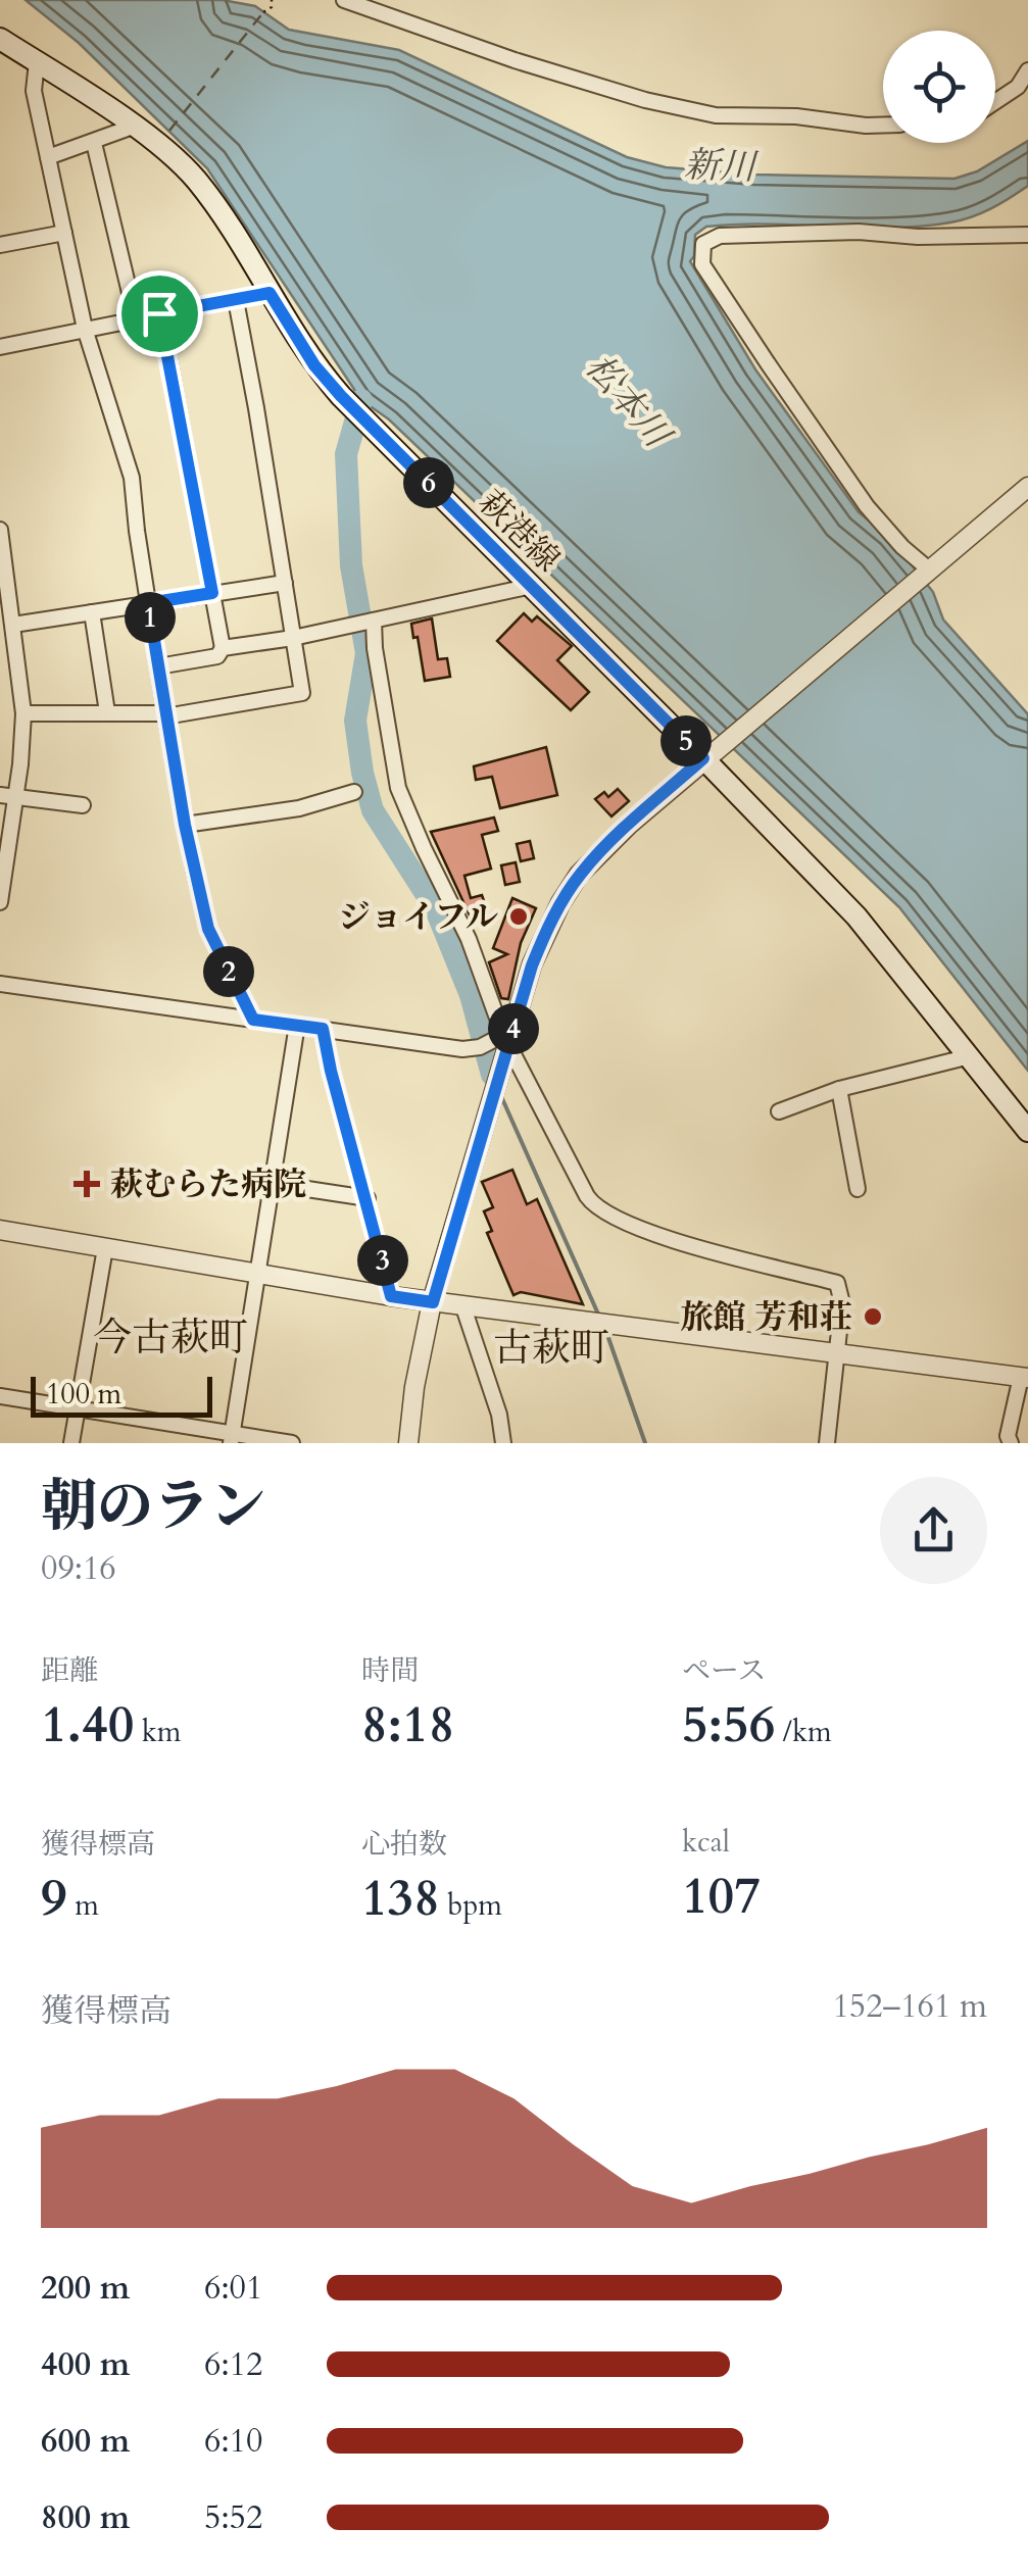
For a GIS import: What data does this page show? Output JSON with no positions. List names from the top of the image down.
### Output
{
  "streets": {
    "main road": ["萩港線"]
  },
  "districts": ["今古萩町", "古萩町"],
  "water": ["新川", "松本川"],
  "places": {
    "other": ["ジョイフル", "旅館 芳和荘"],
    "health": ["萩むらた病院"]
  },
  "scale_bar": "100 m",
  "page": {
    "pins": [
      "6",
      "1",
      "5",
      "2",
      "4",
      "3"
    ],
    "scale": "100 m",
    "heading": ["朝のラン", "09:16"],
    "stats": [
      ["距離", "1.40 km"],
      ["時間", "8:18"],
      ["ペース", "5:56 /km"],
      ["獲得標高", "9 m"],
      ["心拍数", "138 bpm"],
      ["kcal", "107"]
    ],
    "chart": ["獲得標高", "152–161 m"],
    "list": [
      {
        "name": "200 m",
        "note": "6:01"
      },
      {
        "name": "400 m",
        "note": "6:12"
      },
      {
        "name": "600 m",
        "note": "6:10"
      },
      {
        "name": "800 m",
        "note": "5:52"
      }
    ]
  }
}
